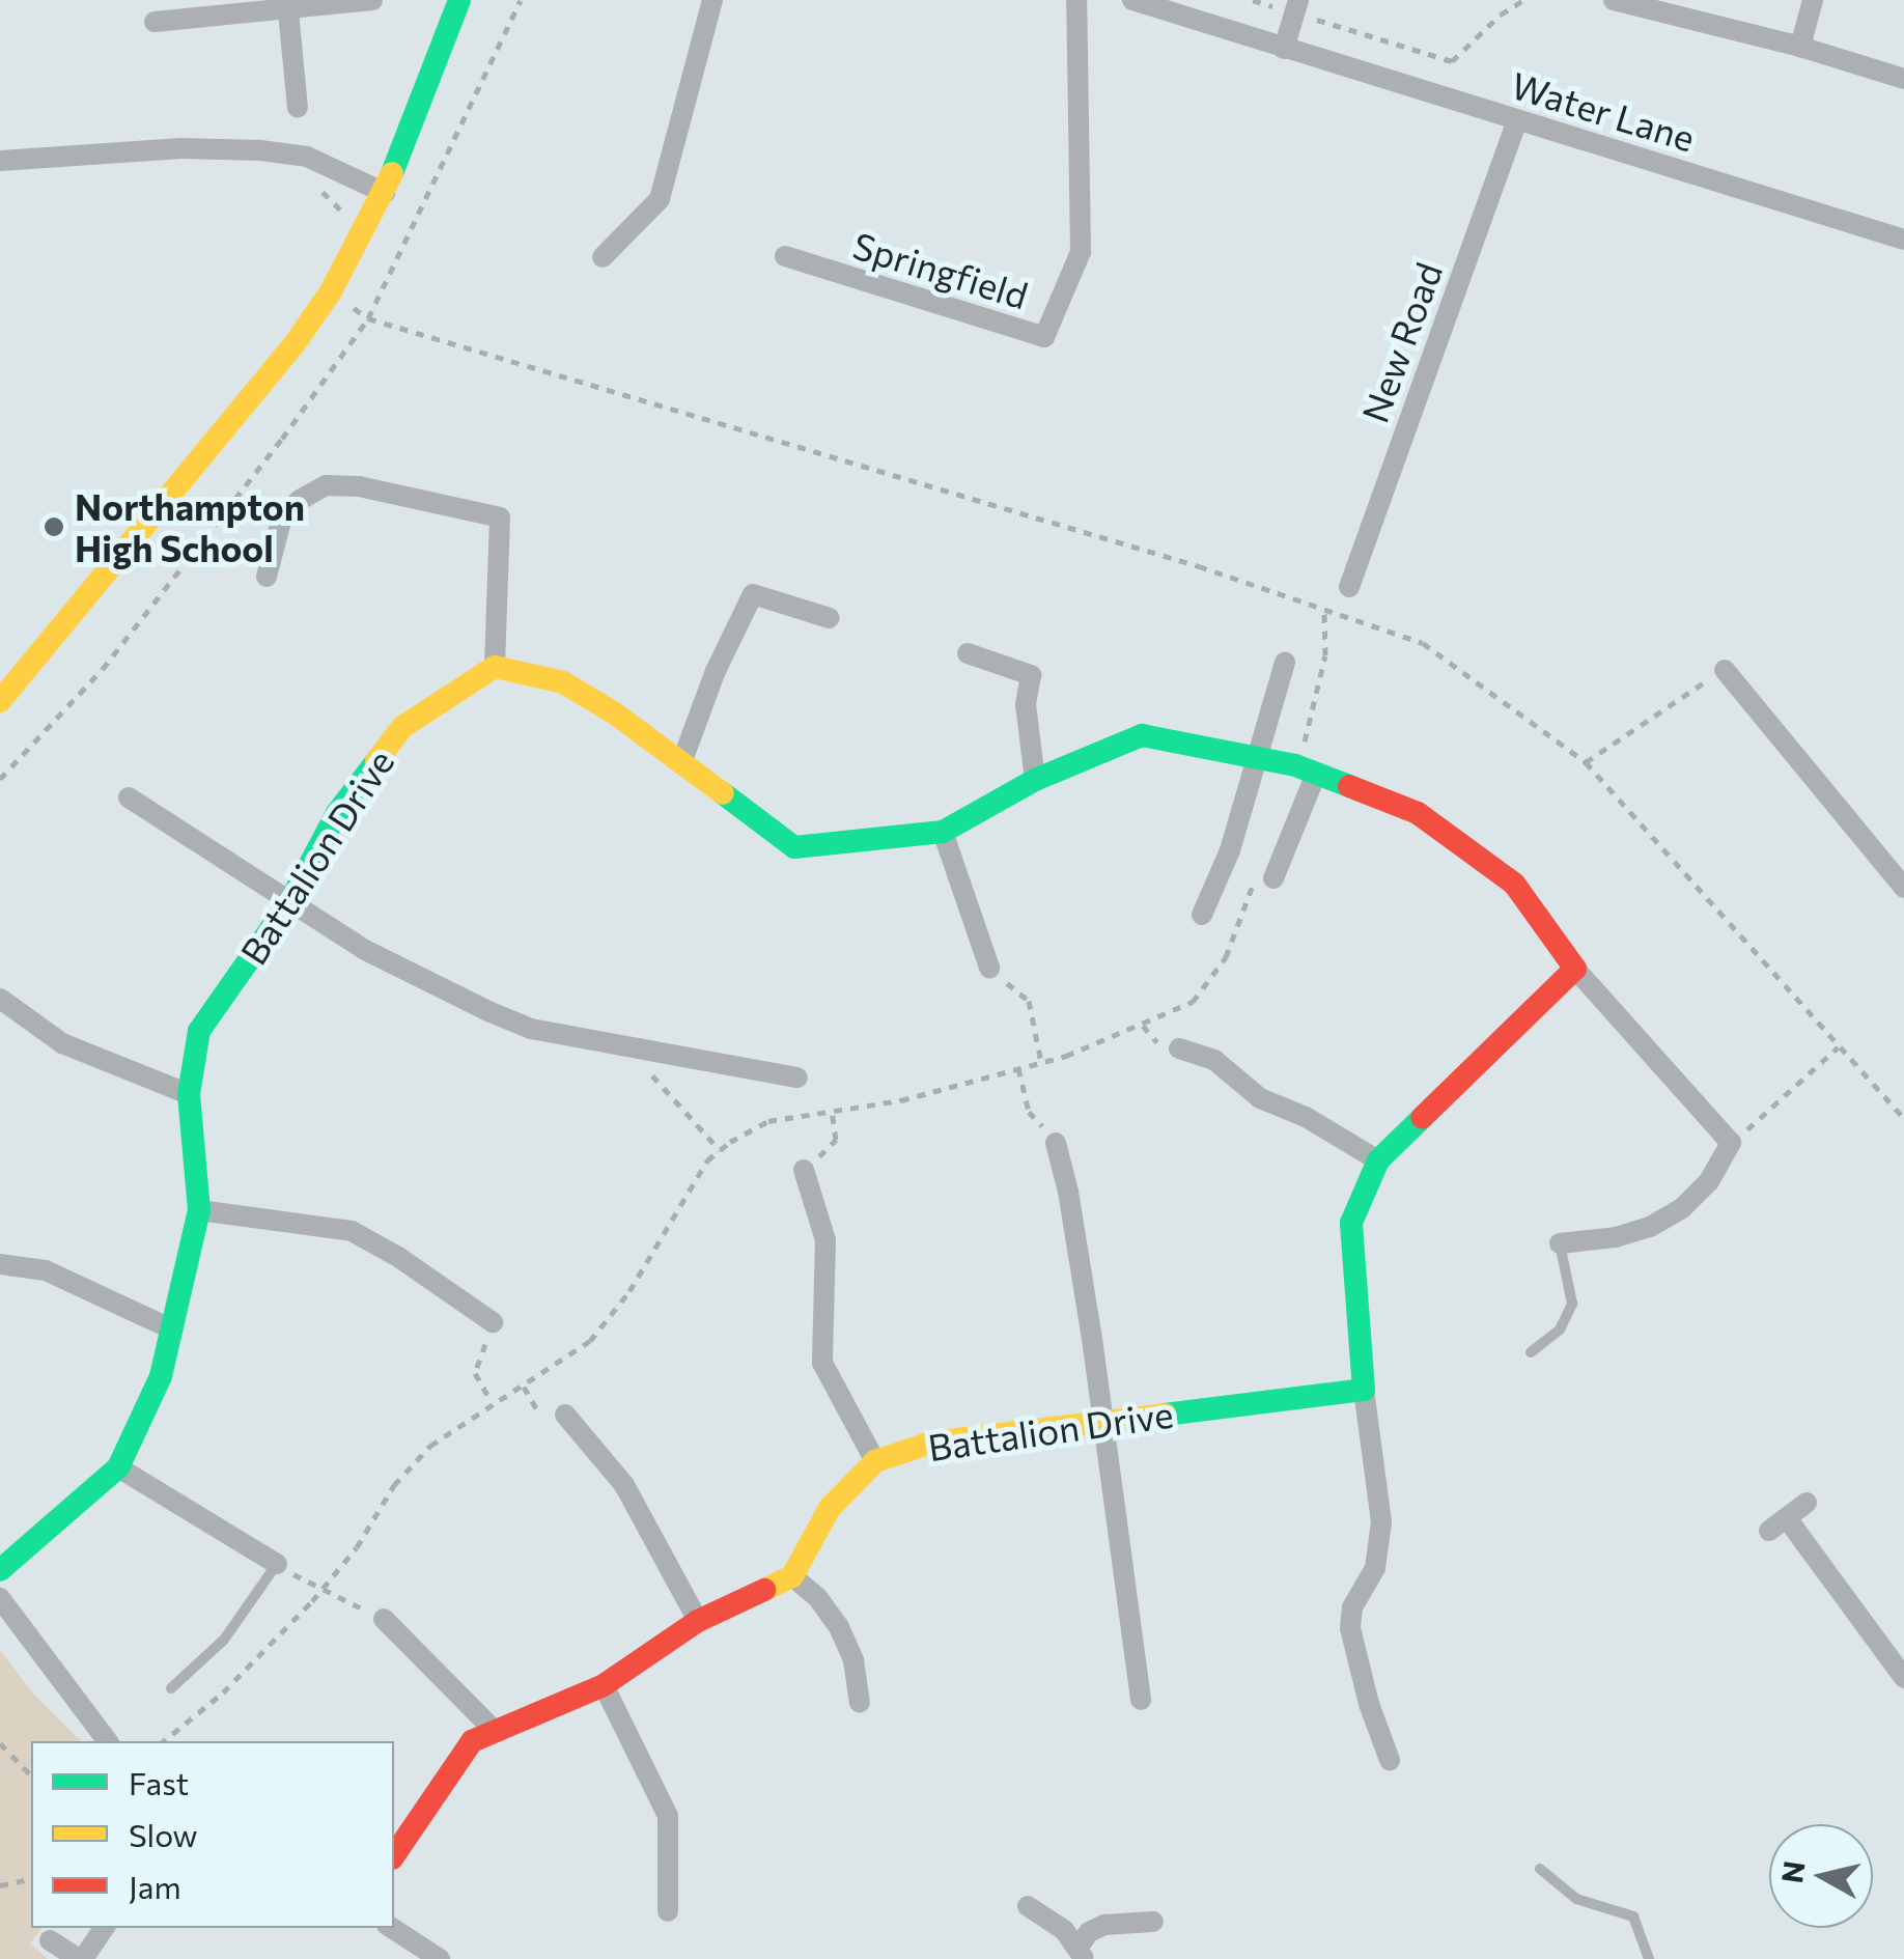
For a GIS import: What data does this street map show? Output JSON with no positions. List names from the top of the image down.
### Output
{
  "streets": {
    "street": [
      "Water Lane",
      "Springfield",
      "New Road",
      "Battalion Drive"
    ]
  },
  "crossings": [
    ["Water Lane", "New Road"]
  ],
  "places": ["Northampton High School"],
  "legend": ["Fast", "Slow", "Jam"],
  "north": "left"
}
